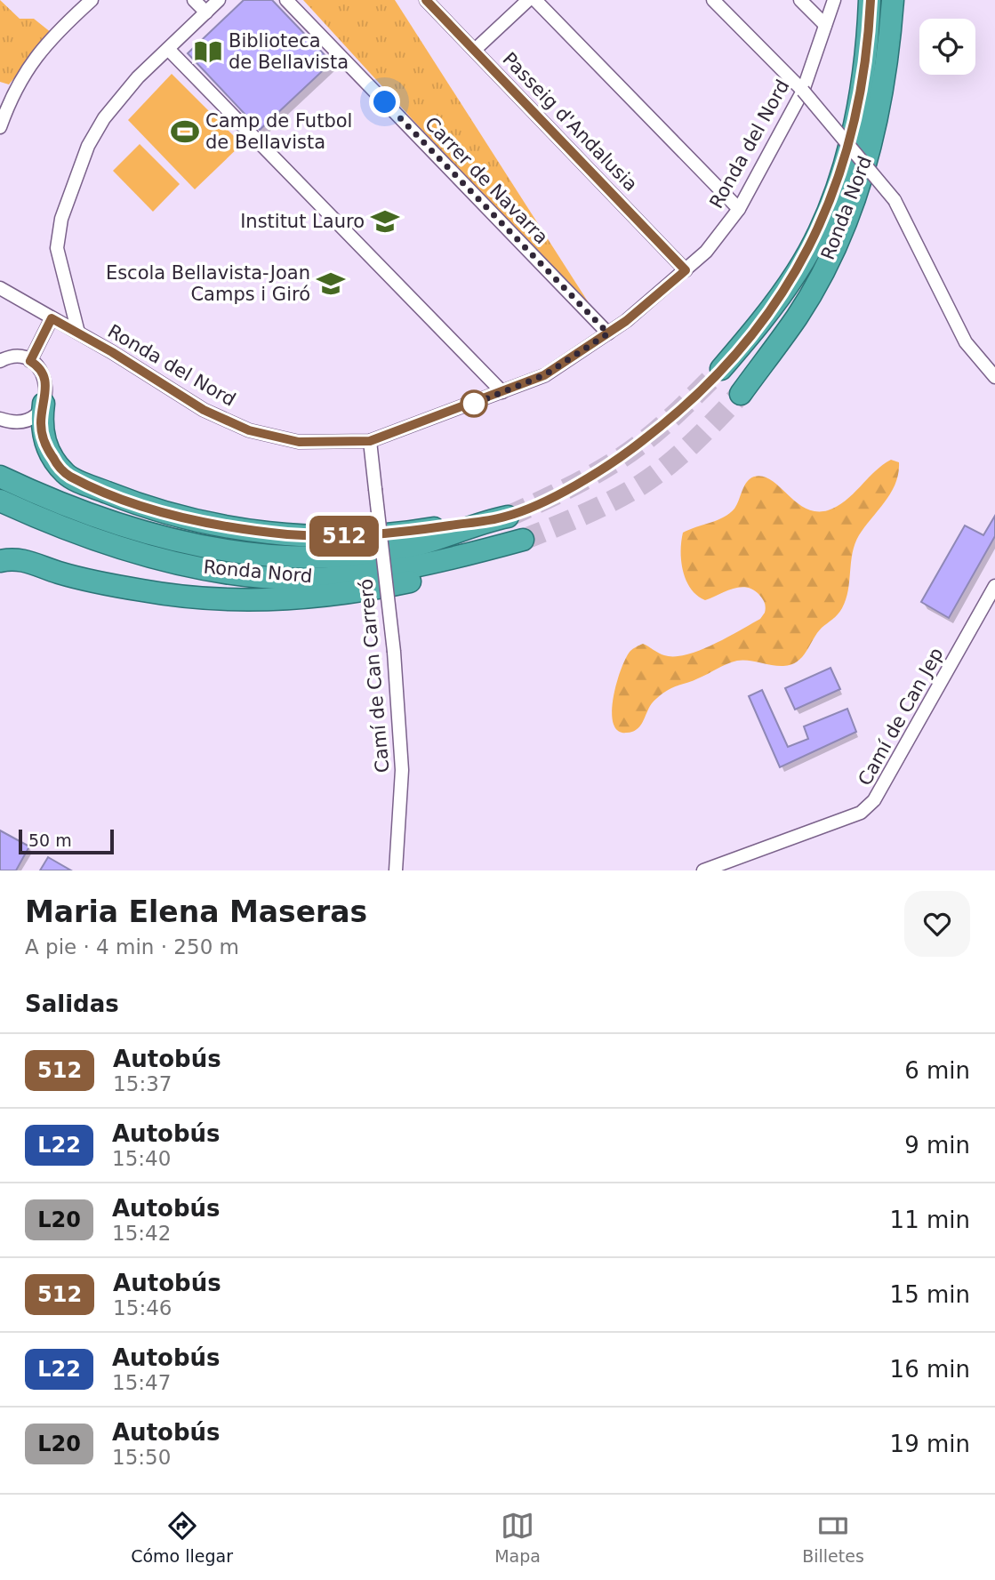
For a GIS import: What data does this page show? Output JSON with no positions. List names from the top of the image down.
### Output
{
  "streets": {
    "highway": ["Ronda Nord"],
    "street": [
      "Passeig d'Andalusia",
      "Ronda del Nord",
      "Carrer de Navarra",
      "Camí de Can Carreró",
      "Camí de Can Jep"
    ]
  },
  "crossings": [
    ["Passeig d'Andalusia", "Ronda del Nord"],
    ["Ronda del Nord", "Carrer de Navarra"],
    ["Ronda del Nord", "Camí de Can Carreró"]
  ],
  "places": {
    "library": ["Biblioteca de Bellavista"],
    "sports": ["Camp de Futbol de Bellavista"],
    "school or university": ["Institut Lauro", "Escola Bellavista-Joan Camps i Giró"]
  },
  "lines": ["bus line 512"],
  "scale_bar": "50 m",
  "page": {
    "on_map": "512",
    "scale": "50 m",
    "heading": [
      ["Maria Elena Maseras", "A pie · 4 min · 250 m"],
      "Salidas"
    ],
    "list": [
      {
        "mark": "512",
        "name": "Autobús",
        "note": "15:37",
        "value": "6 min"
      },
      {
        "mark": "L22",
        "name": "Autobús",
        "note": "15:40",
        "value": "9 min"
      },
      {
        "mark": "L20",
        "name": "Autobús",
        "note": "15:42",
        "value": "11 min"
      },
      {
        "mark": "512",
        "name": "Autobús",
        "note": "15:46",
        "value": "15 min"
      },
      {
        "mark": "L22",
        "name": "Autobús",
        "note": "15:47",
        "value": "16 min"
      },
      {
        "mark": "L20",
        "name": "Autobús",
        "note": "15:50",
        "value": "19 min"
      }
    ],
    "tabs": ["Cómo llegar", "Mapa", "Billetes"]
  }
}
